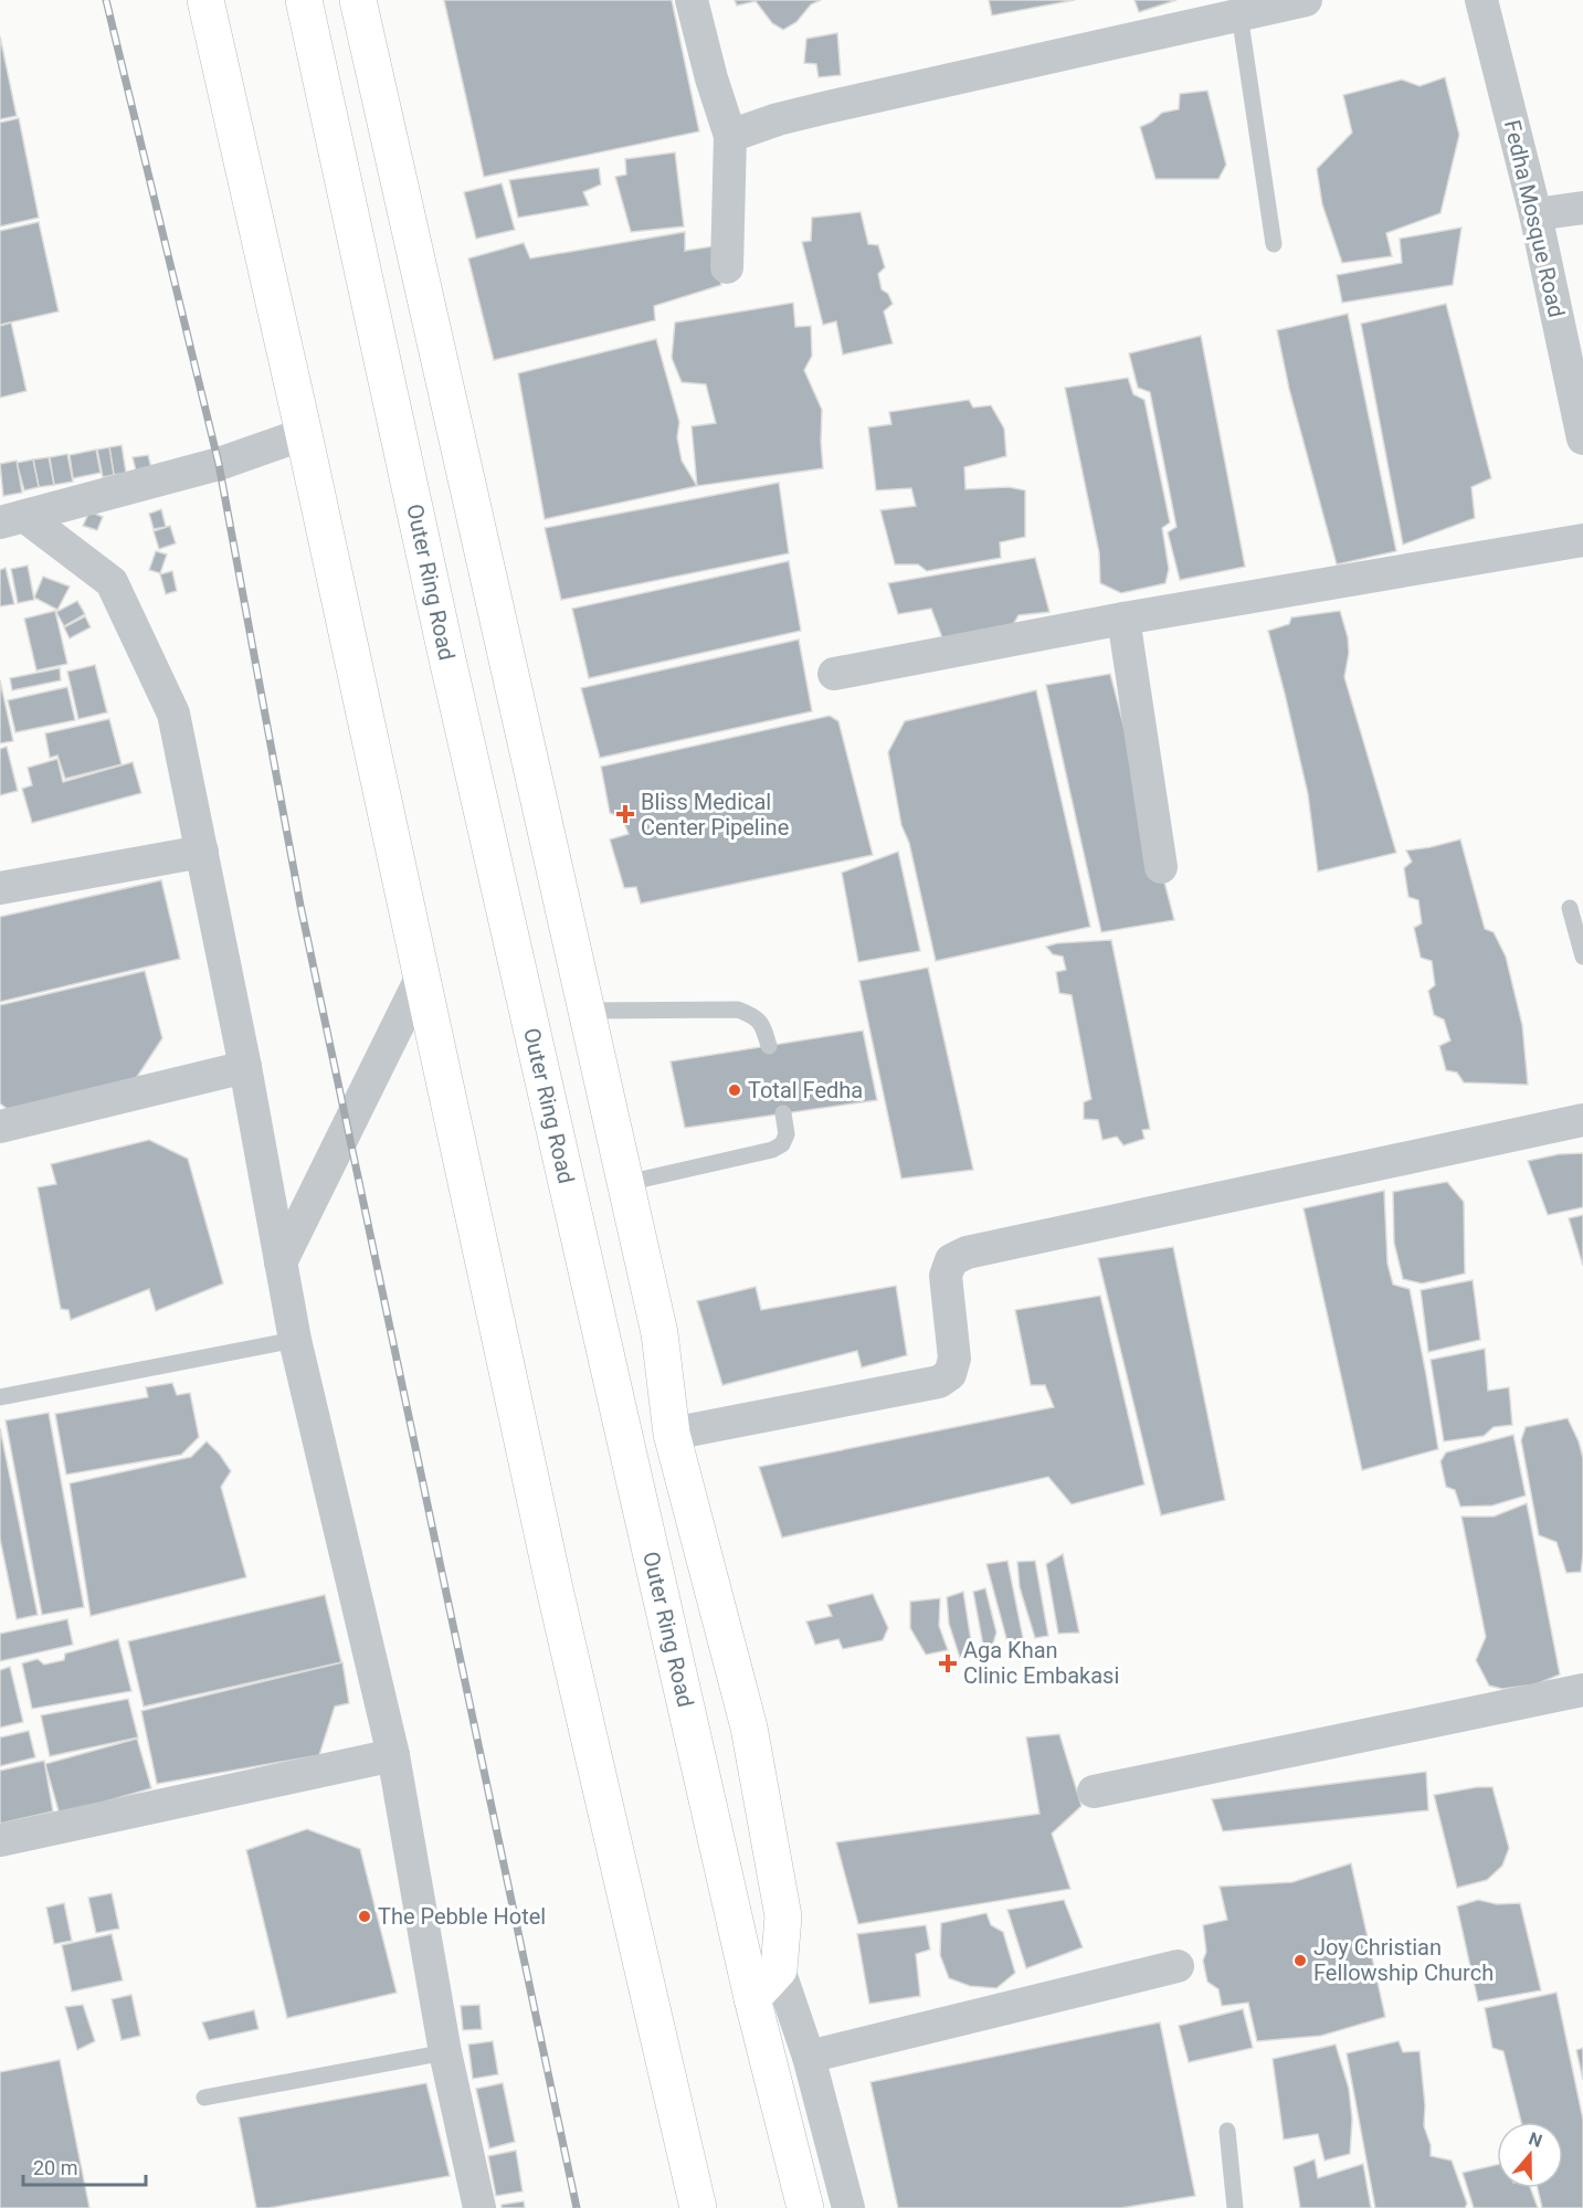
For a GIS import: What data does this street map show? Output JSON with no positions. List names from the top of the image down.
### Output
{
  "streets": {
    "main road": ["Outer Ring Road"],
    "street": ["Fedha Mosque Road"]
  },
  "places": {
    "health": ["Bliss Medical Center Pipeline", "Aga Khan Clinic Embakasi"],
    "other": ["Total Fedha", "The Pebble Hotel", "Joy Christian Fellowship Church"]
  },
  "scale_bar": "20 m",
  "north": "top"
}
